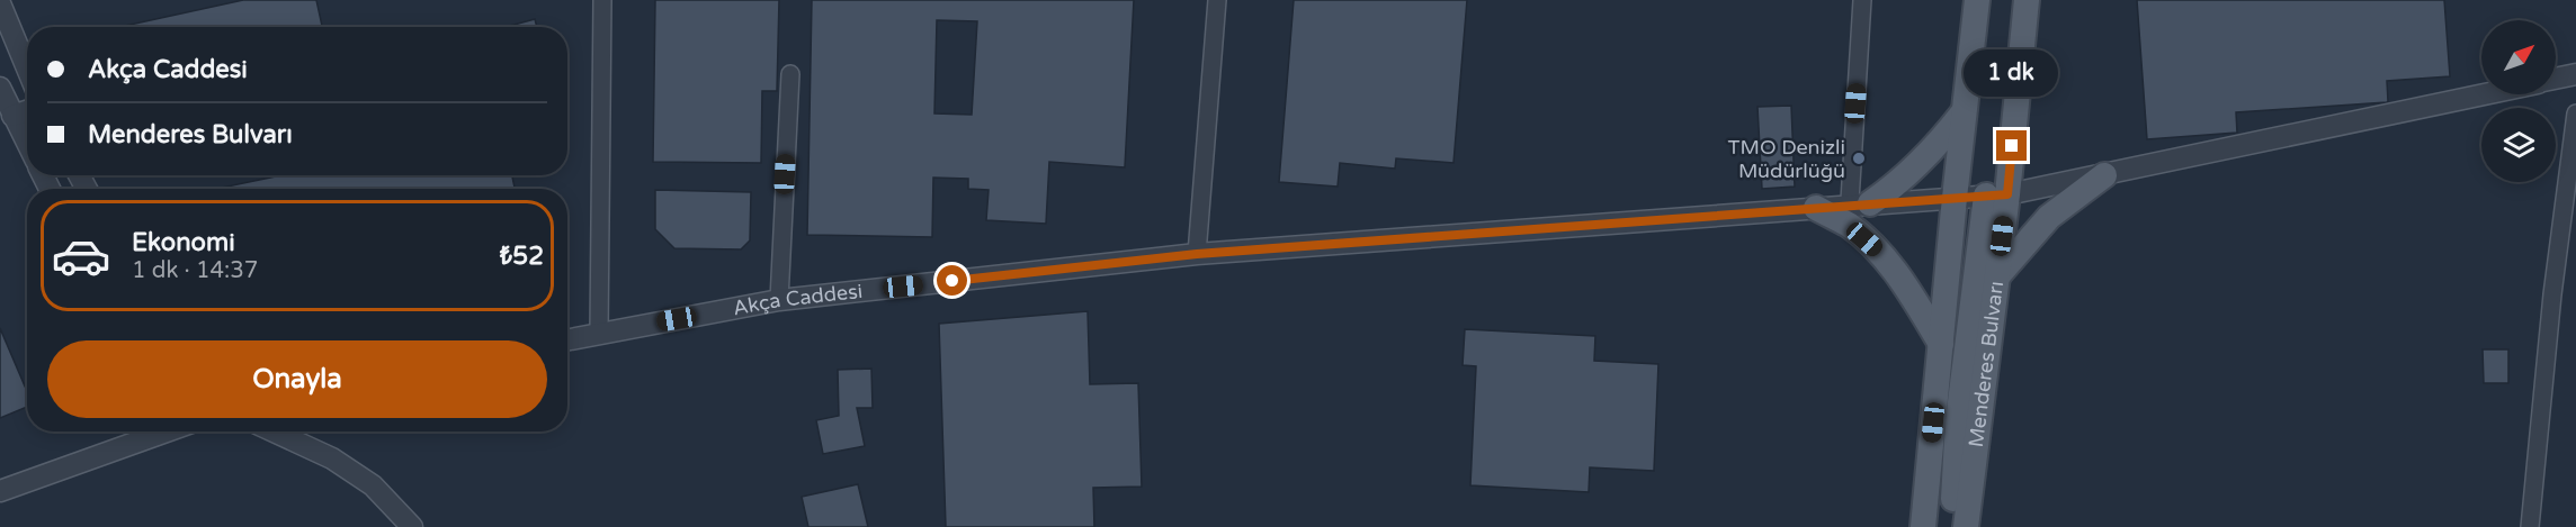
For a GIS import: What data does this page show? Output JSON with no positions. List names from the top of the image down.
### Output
{
  "streets": {
    "main road": ["Menderes Bulvarı"],
    "street": ["Akça Caddesi"]
  },
  "places": ["TMO Denizli Müdürlüğü"],
  "north": "top right",
  "page": {
    "banner": ["Akça Caddesi", "Menderes Bulvarı"],
    "bubble": "1 dk",
    "list": [
      {
        "name": "Ekonomi",
        "note": "1 dk · 14:37",
        "value": "₺52"
      }
    ],
    "buttons": "Onayla"
  }
}
